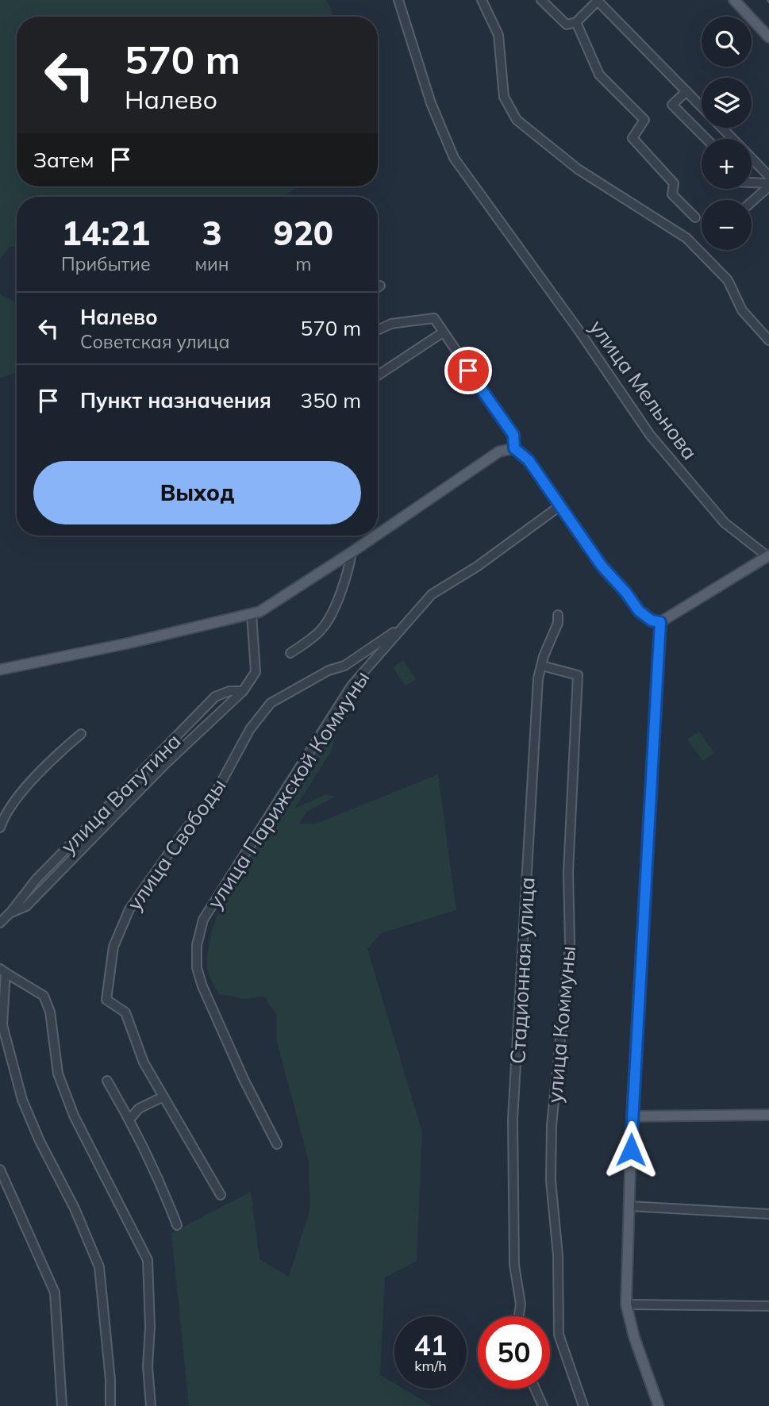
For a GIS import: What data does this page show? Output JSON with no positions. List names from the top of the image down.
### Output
{
  "streets": {
    "street": [
      "улица Мельнова",
      "улица Парижской Коммуны",
      "улица Ватутина",
      "улица Свободы",
      "Стадионная улица",
      "улица Коммуны"
    ]
  },
  "crossings": [
    ["улица Парижской Коммуны", "улица Свободы"],
    ["Стадионная улица", "улица Коммуны"]
  ],
  "page": {
    "map_buttons": ["+", "−"],
    "turn": ["570 m", "Налево"],
    "then": "Затем",
    "eta": [
      "14:21",
      "Прибытие",
      "3",
      "мин",
      "920",
      "m"
    ],
    "list": [
      {
        "name": "Налево",
        "note": "Советская улица",
        "value": "570 m"
      },
      {
        "name": "Пункт назначения",
        "value": "350 m"
      }
    ],
    "buttons": "Выход",
    "speed": "41 km/h",
    "limit": "50"
  }
}
